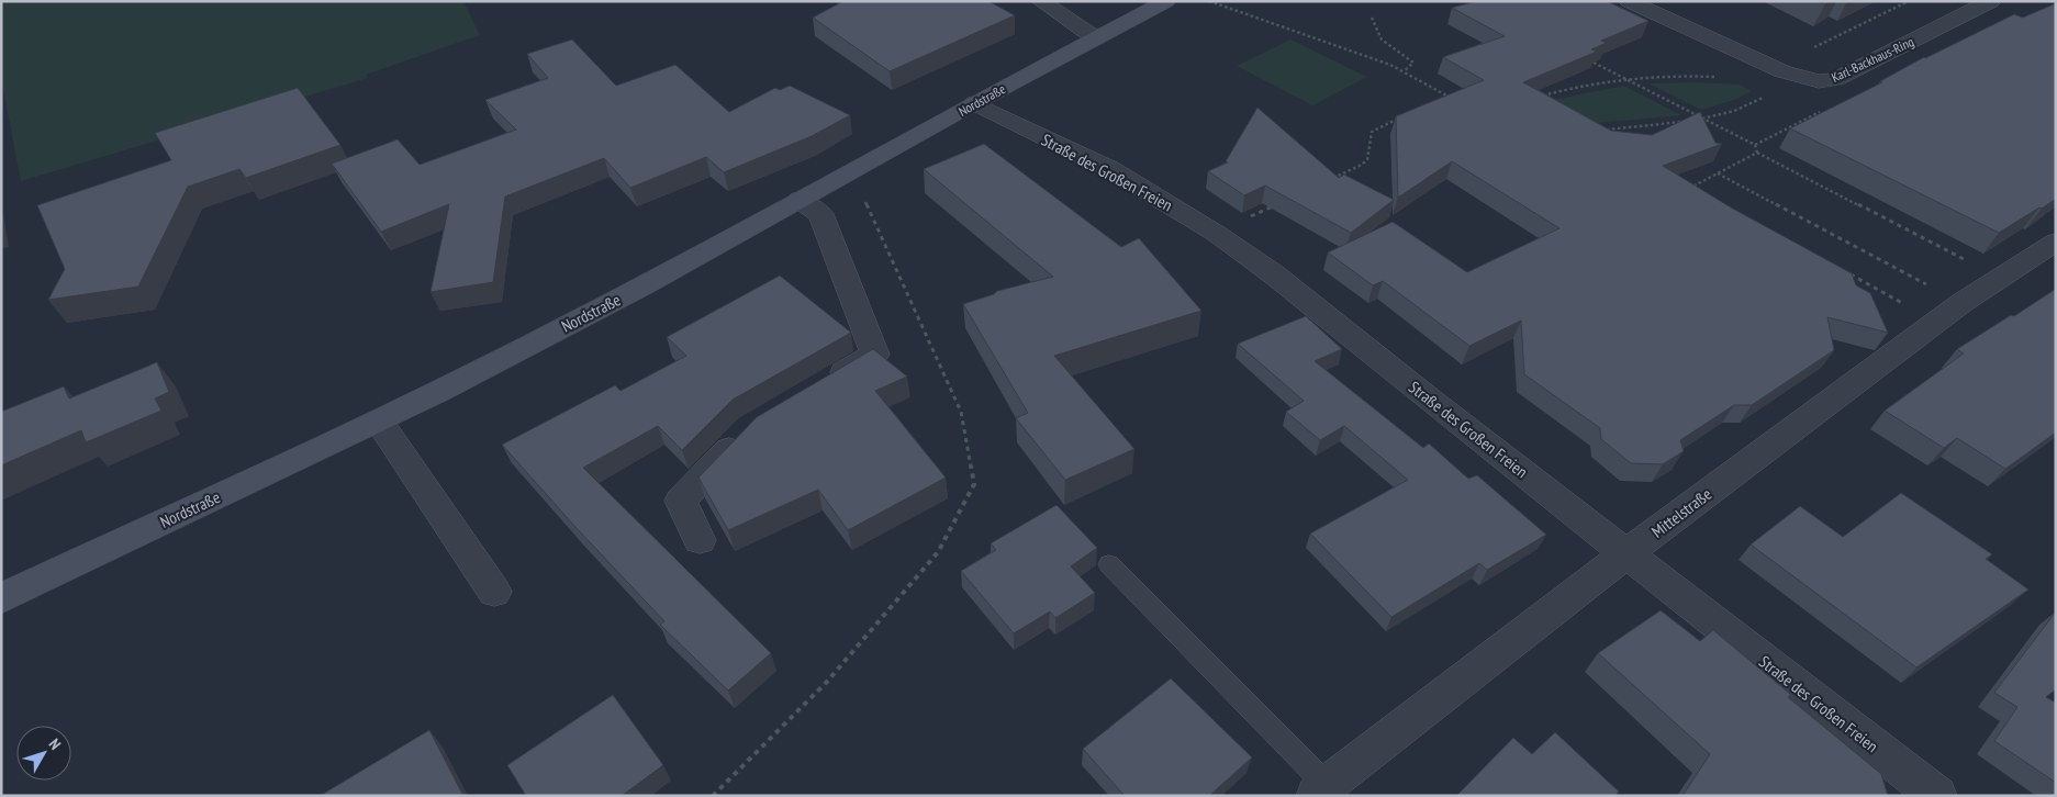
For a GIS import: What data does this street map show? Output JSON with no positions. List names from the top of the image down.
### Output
{
  "streets": {
    "main road": ["Nordstraße"],
    "street": ["Karl-Backhaus-Ring", "Straße des Großen Freien", "Mittelstraße"]
  },
  "crossings": [
    ["Nordstraße", "Straße des Großen Freien"],
    ["Straße des Großen Freien", "Mittelstraße"]
  ],
  "north": "top right"
}
